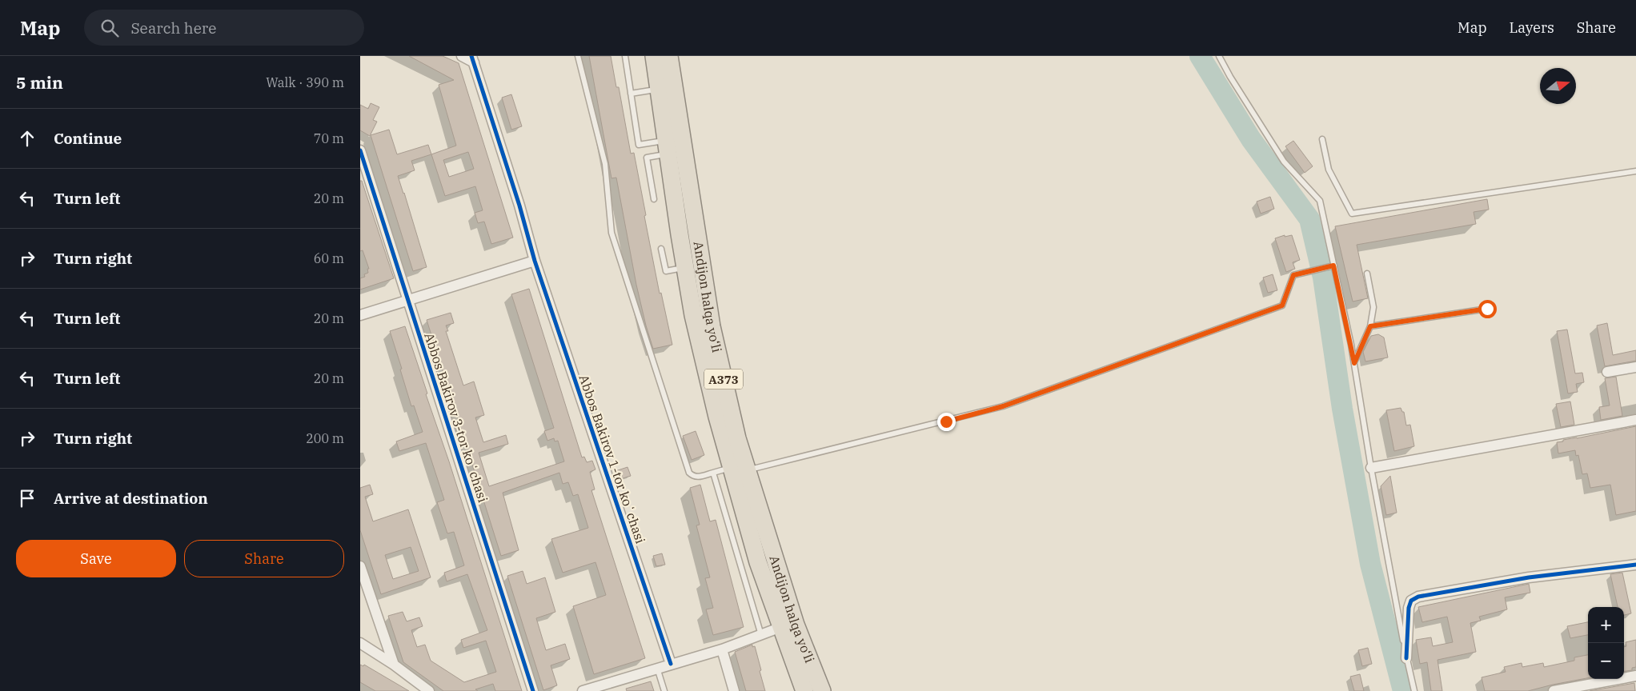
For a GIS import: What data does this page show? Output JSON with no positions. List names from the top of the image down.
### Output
{
  "streets": {
    "highway": ["Andijon halqa yo‘li", "A373"],
    "street": ["Abbos Bakirov 3-tor koʻchasi", "Abbos Bakirov 1-tor koʻchasi"]
  },
  "north": "right",
  "page": {
    "header": "Map",
    "search": "Search here",
    "nav": ["Map", "Layers", "Share"],
    "heading": ["5 min", "Walk · 390 m"],
    "list": [
      ["Continue", "70 m"],
      ["Turn left", "20 m"],
      ["Turn right", "60 m"],
      ["Turn left", "20 m"],
      ["Turn left", "20 m"],
      ["Turn right", "200 m"],
      "Arrive at destination"
    ],
    "buttons": ["Save", "Share"],
    "map_buttons": ["+", "−"]
  }
}
